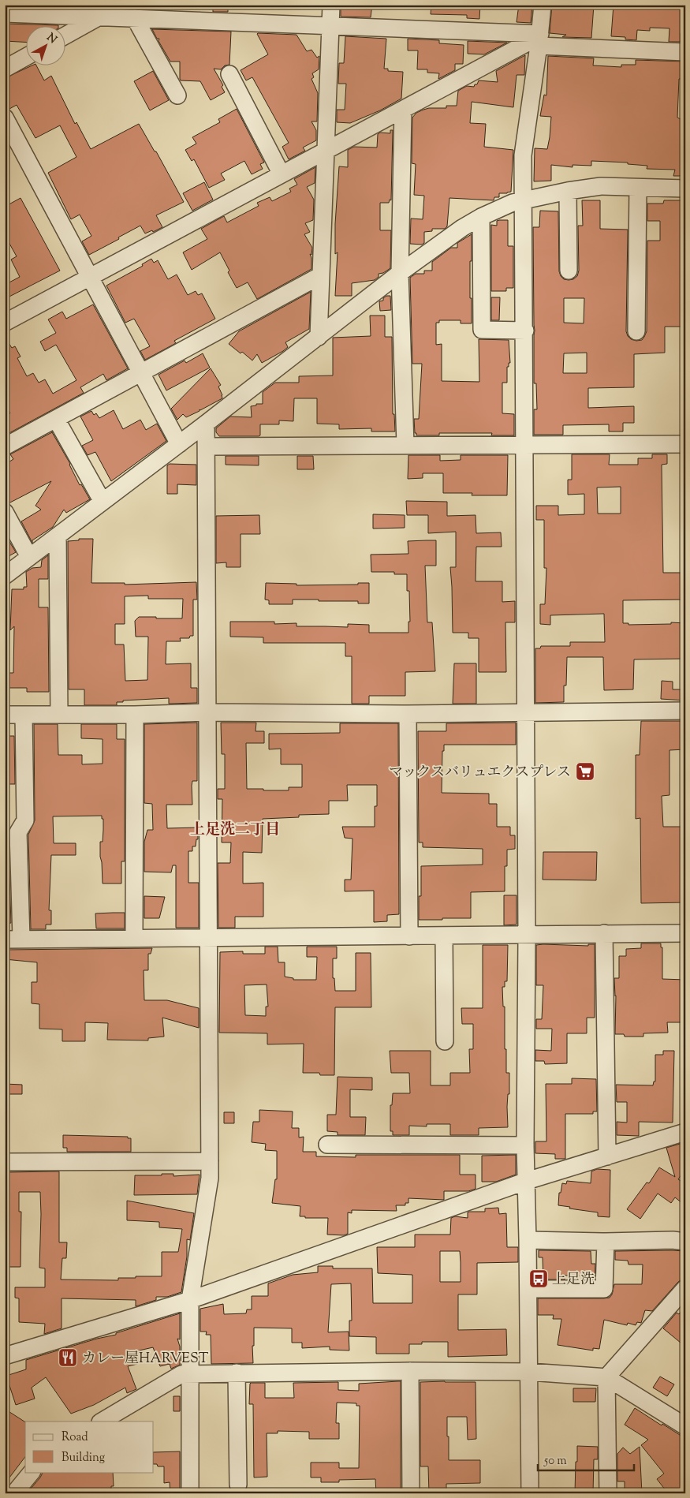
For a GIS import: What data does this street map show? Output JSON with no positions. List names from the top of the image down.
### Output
{
  "districts": ["上足洗二丁目"],
  "places": {
    "supermarket": ["マックスバリュエクスプレス"],
    "bus stop": ["上足洗"],
    "restaurant": ["カレー屋HARVEST"]
  },
  "legend": ["Road", "Building"],
  "scale_bar": "50 m",
  "north": "top right"
}
